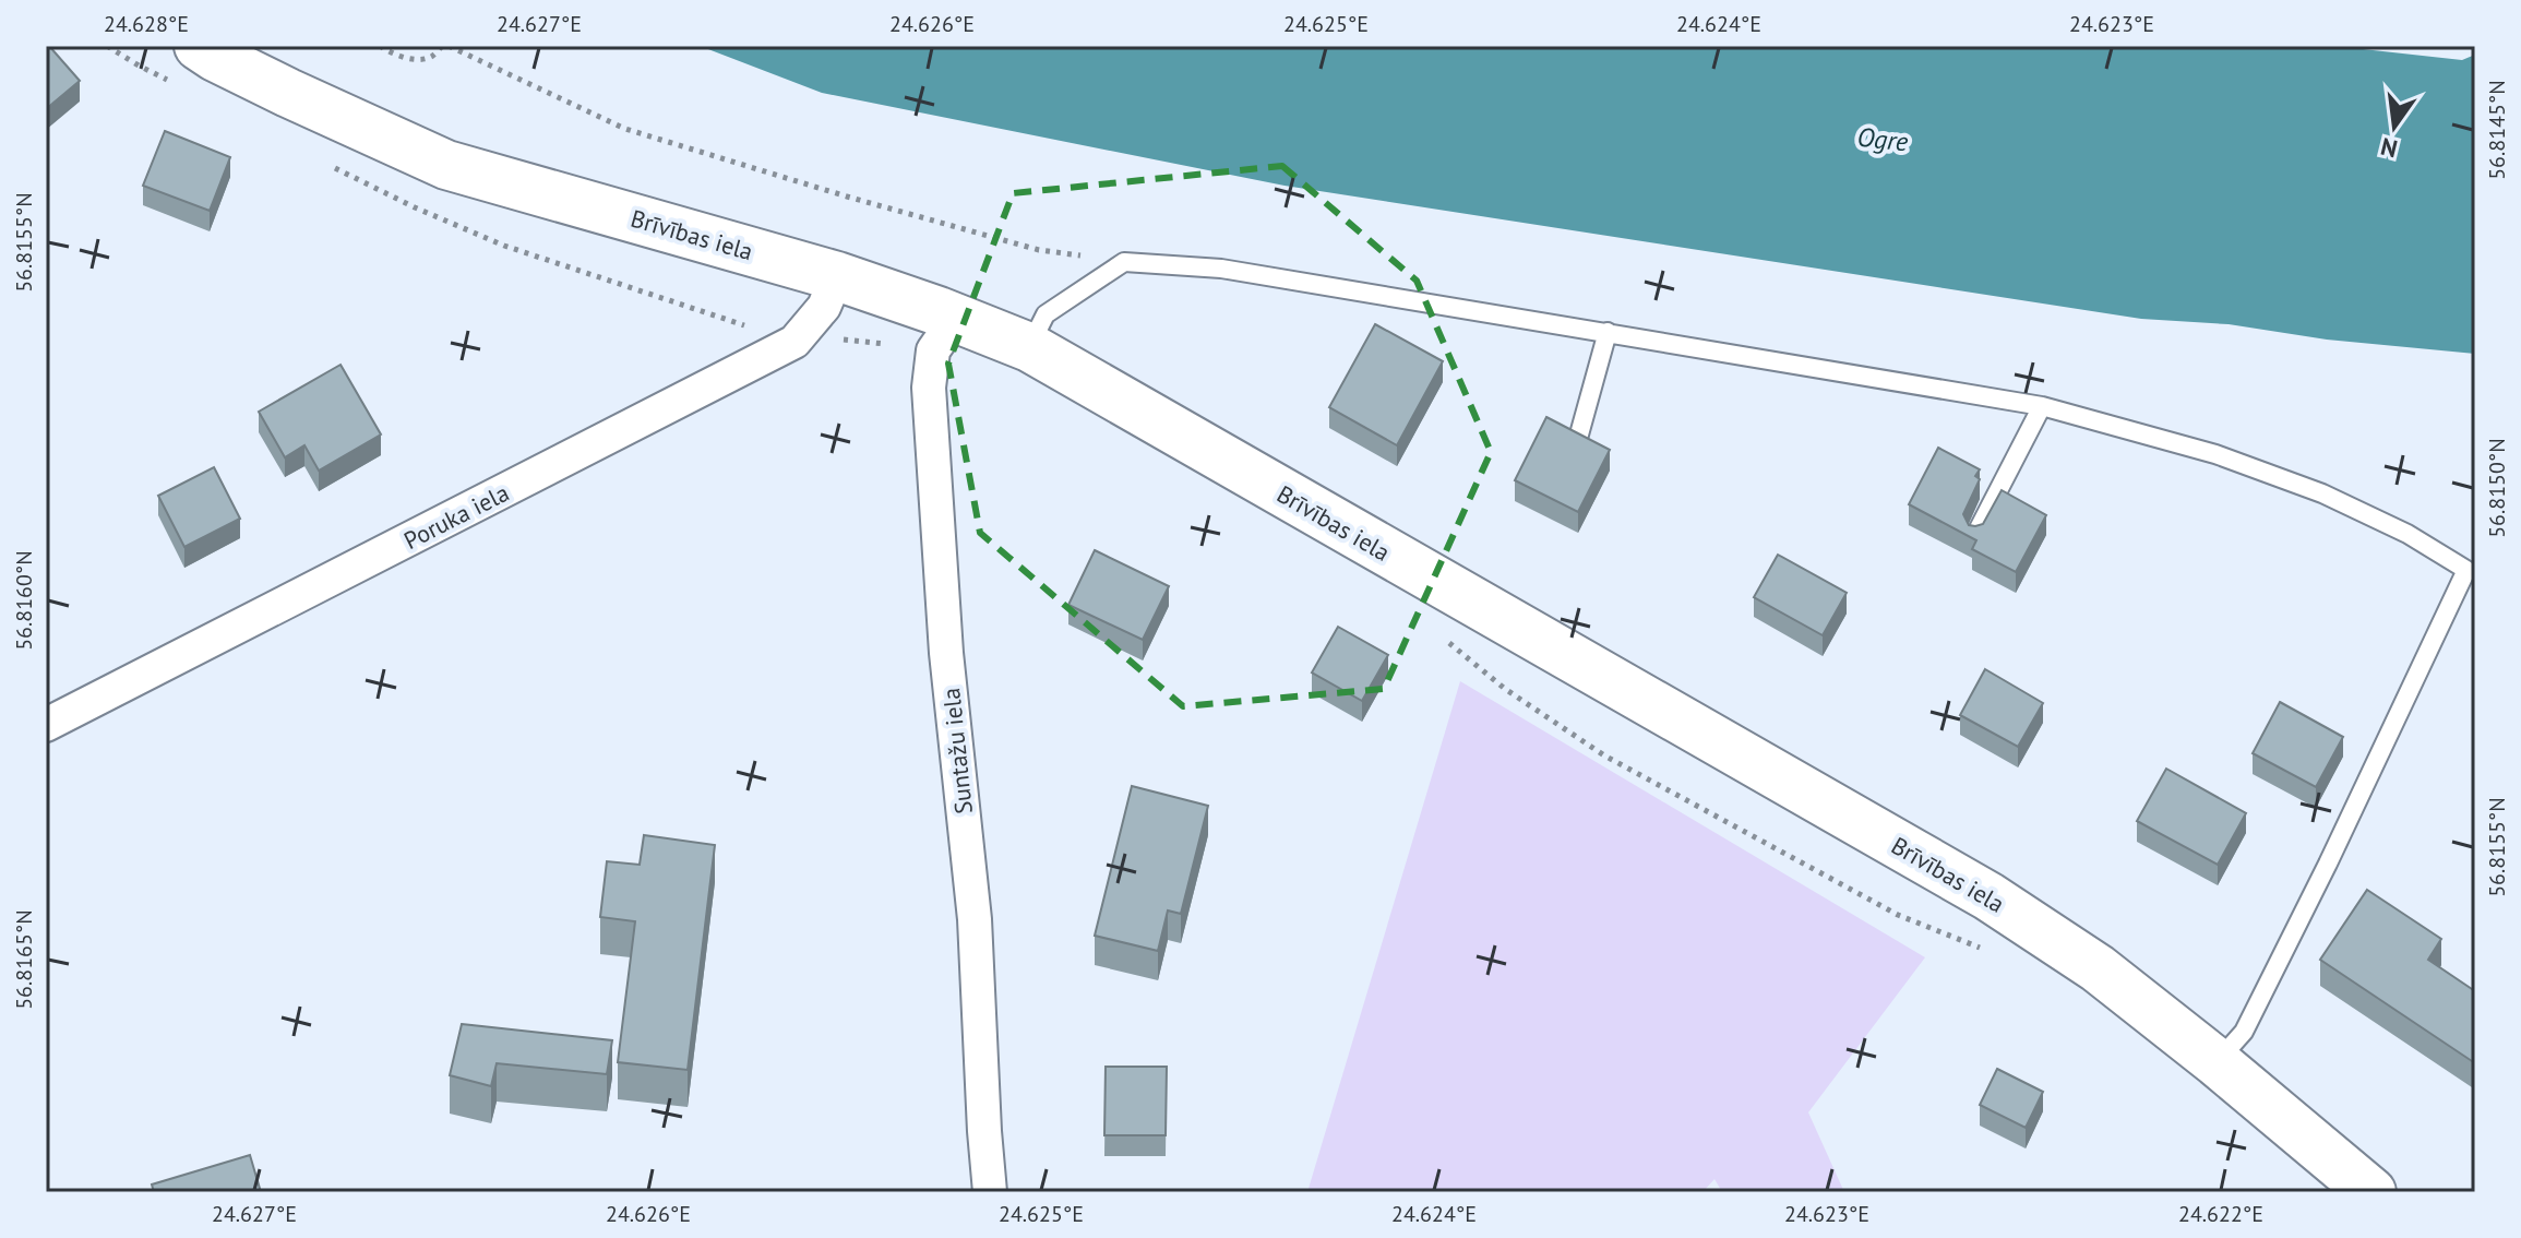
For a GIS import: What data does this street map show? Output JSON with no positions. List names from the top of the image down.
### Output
{
  "streets": {
    "main road": ["Brīvības iela"],
    "street": ["Poruka iela", "Suntažu iela"]
  },
  "crossings": [
    ["Brīvības iela", "Poruka iela"],
    ["Brīvības iela", "Suntažu iela"]
  ],
  "water": ["Ogre"],
  "north": "bottom",
  "coordinates": [
    "24.628°E",
    "24.627°E",
    "24.626°E",
    "24.625°E",
    "24.624°E",
    "24.623°E",
    "56.8145°N",
    "56.8155°N",
    "56.8150°N",
    "56.8160°N",
    "56.8165°N",
    "24.622°E"
  ]
}
